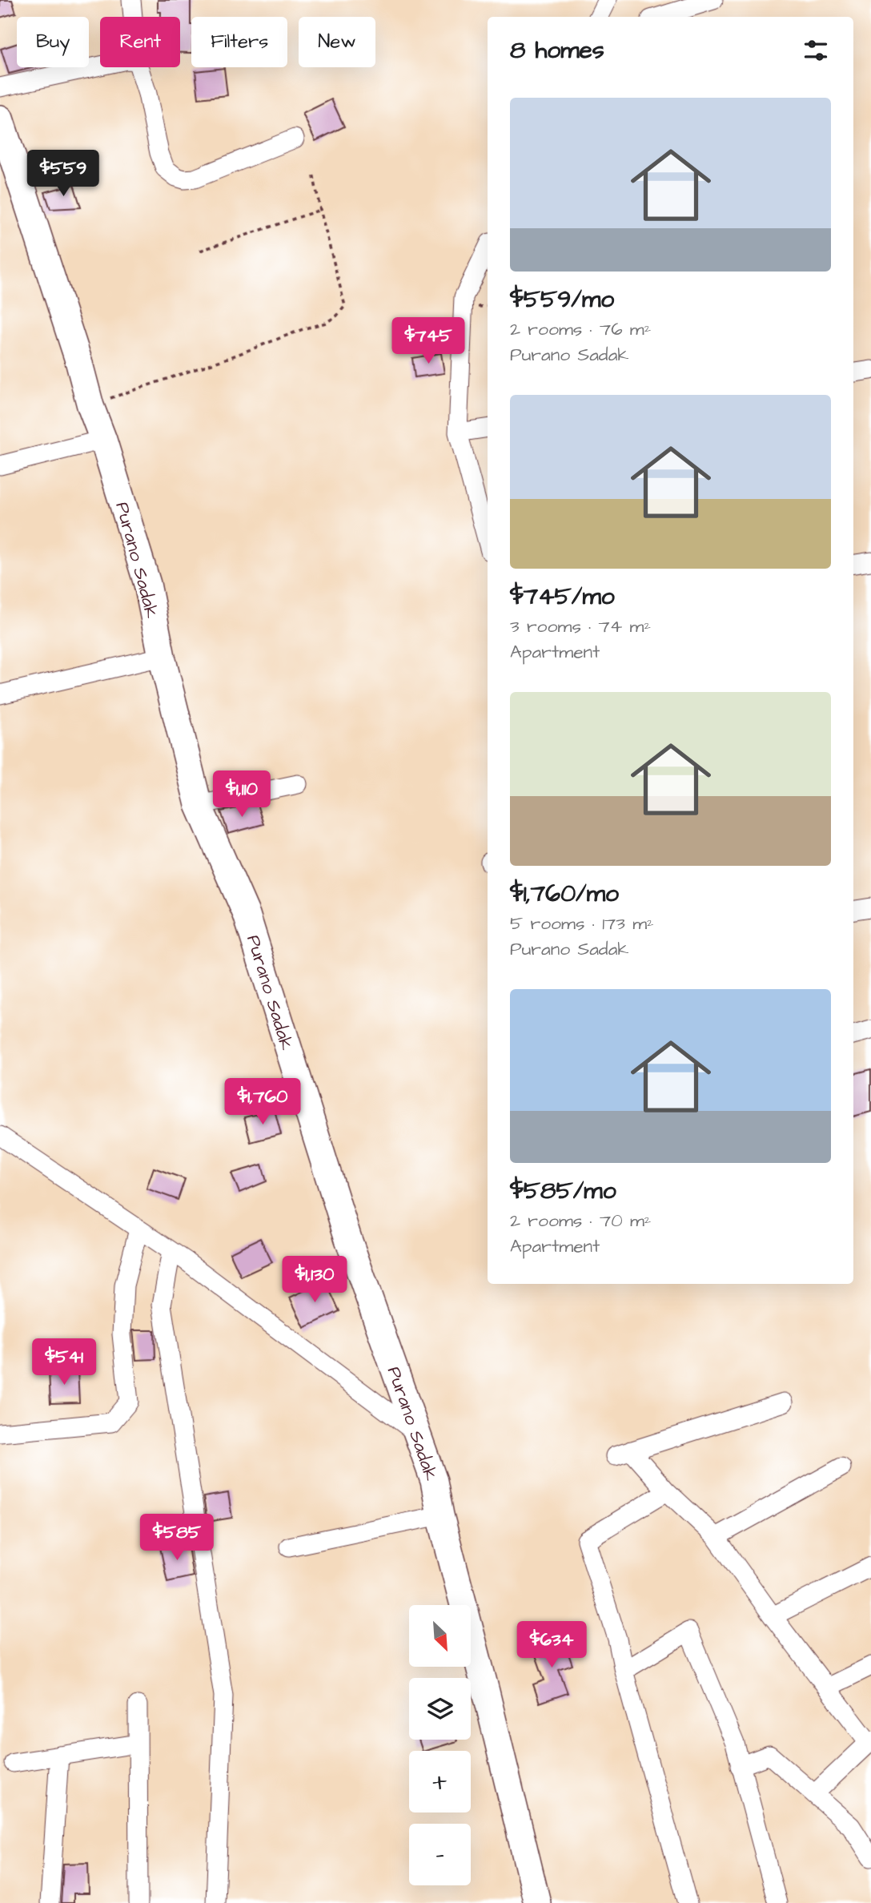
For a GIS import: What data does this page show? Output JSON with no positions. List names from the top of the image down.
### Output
{
  "streets": {
    "main road": ["Purano Sadak"]
  },
  "north": "bottom right",
  "page": {
    "chip": [
      "Buy",
      "Rent",
      "Filters",
      "New"
    ],
    "heading": "8 homes",
    "list": [
      {
        "name": "$559/mo",
        "note": "2 rooms · 76 m² · Purano Sadak"
      },
      {
        "name": "$745/mo",
        "note": "3 rooms · 74 m² · Apartment"
      },
      {
        "name": "$1,760/mo",
        "note": "5 rooms · 173 m² · Purano Sadak"
      },
      {
        "name": "$585/mo",
        "note": "2 rooms · 70 m² · Apartment"
      }
    ],
    "price": [
      "$559",
      "$745",
      "$1,110",
      "$1,760",
      "$1,130",
      "$541",
      "$585",
      "$634"
    ],
    "map_buttons": ["+", "−"]
  }
}
